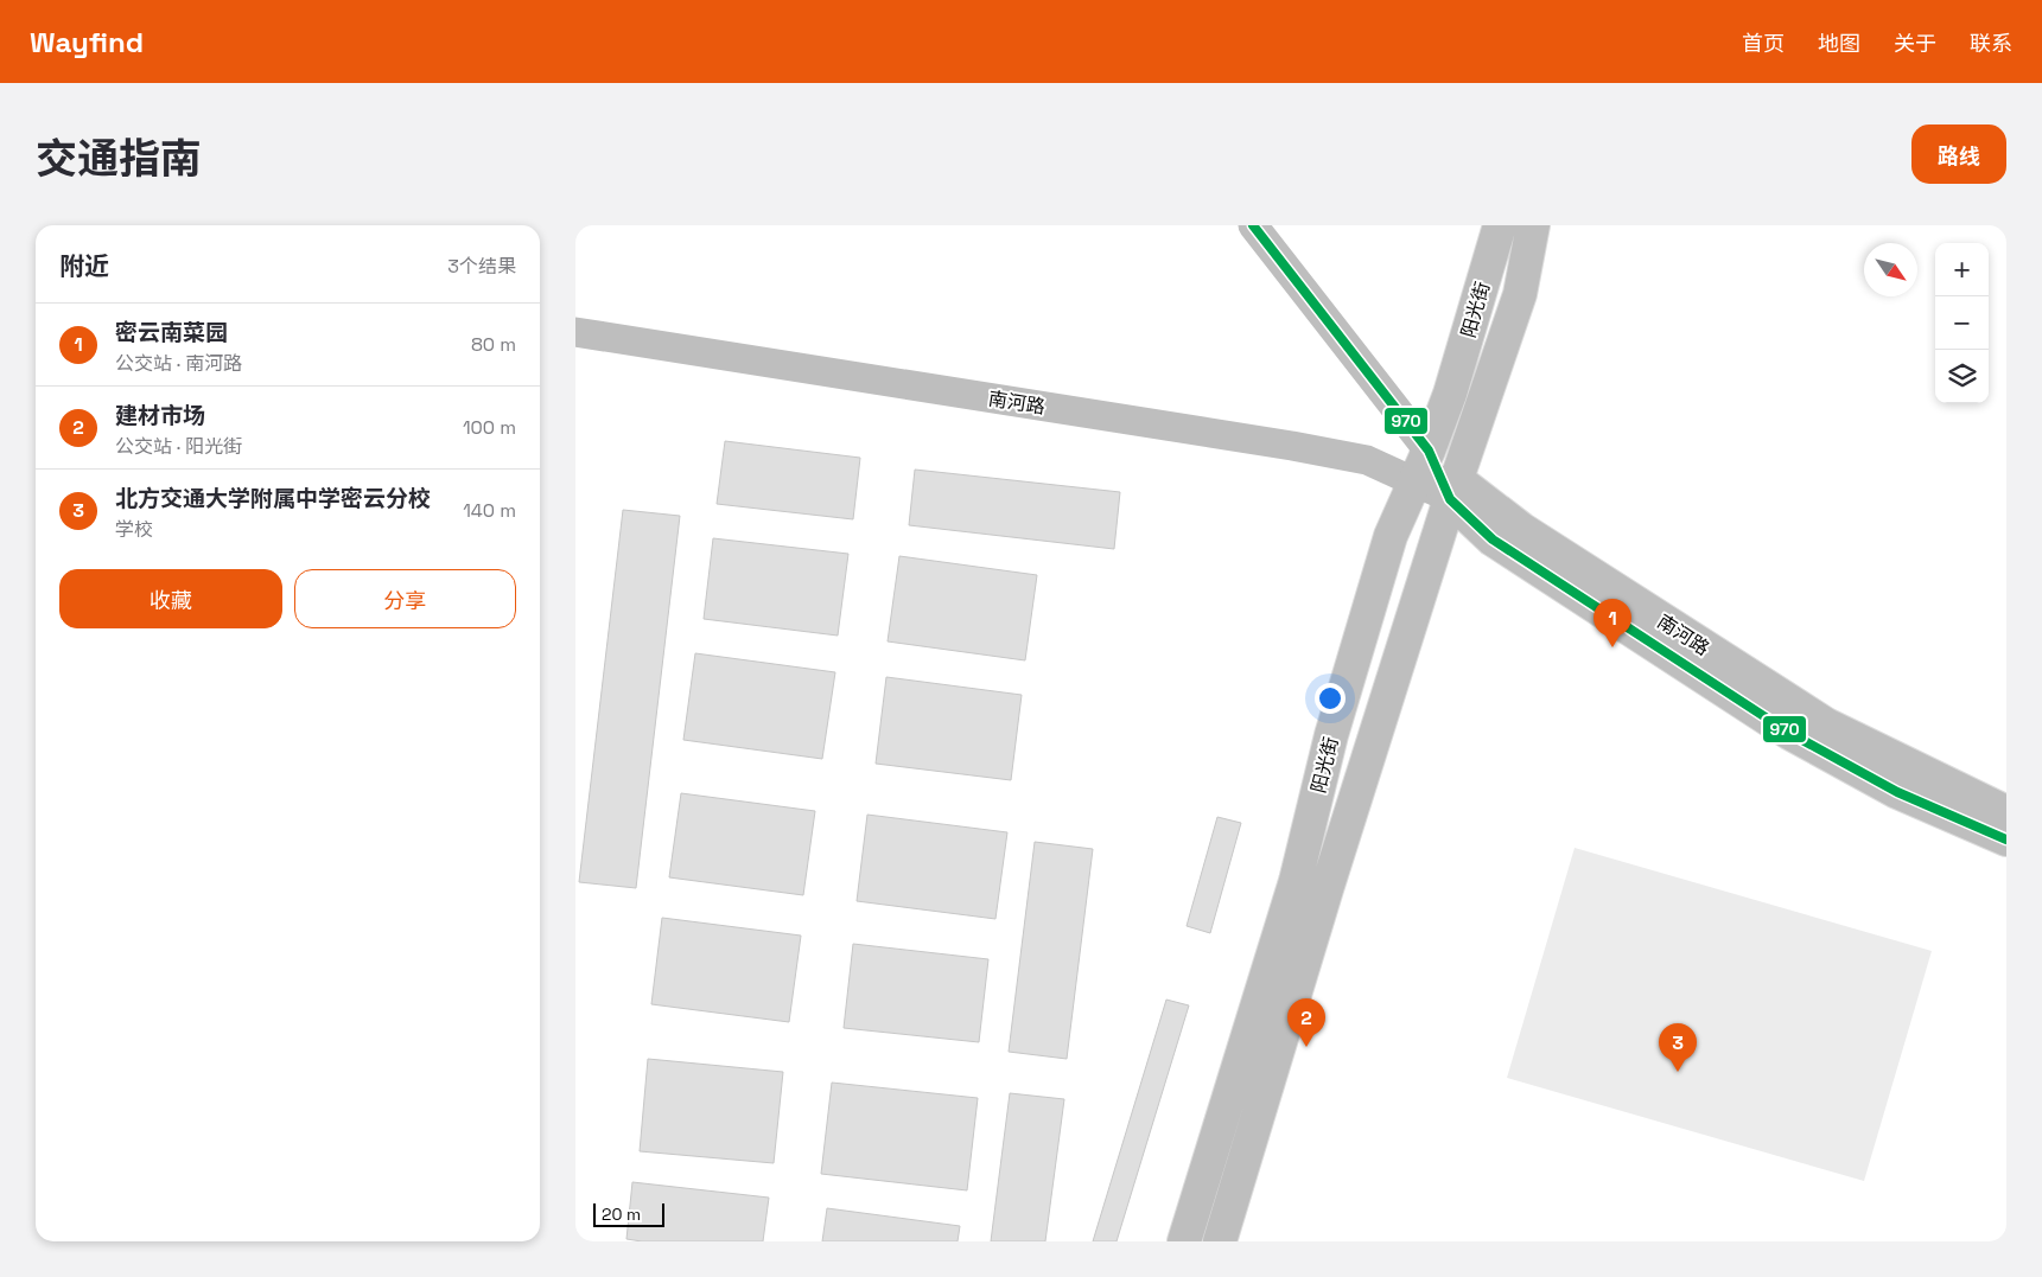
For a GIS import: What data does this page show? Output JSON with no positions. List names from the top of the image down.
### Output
{
  "streets": {
    "main road": ["阳光街", "南河路"]
  },
  "crossings": [
    ["阳光街", "南河路"]
  ],
  "lines": ["transit line 970"],
  "scale_bar": "20 m",
  "north": "bottom right",
  "page": {
    "header": "Wayfind",
    "nav": [
      "首页",
      "地图",
      "关于",
      "联系"
    ],
    "title": "交通指南",
    "buttons": [
      "路线",
      ["收藏", "分享"]
    ],
    "heading": ["附近", "3个结果"],
    "map_buttons": ["+", "−"],
    "list": [
      {
        "mark": "1",
        "name": "密云南菜园",
        "note": "公交站 · 南河路",
        "value": "80 m"
      },
      {
        "mark": "2",
        "name": "建材市场",
        "note": "公交站 · 阳光街",
        "value": "100 m"
      },
      {
        "mark": "3",
        "name": "北方交通大学附属中学密云分校",
        "note": "学校",
        "value": "140 m"
      }
    ],
    "pins": ["1", "2", "3"],
    "scale": "20 m"
  }
}
